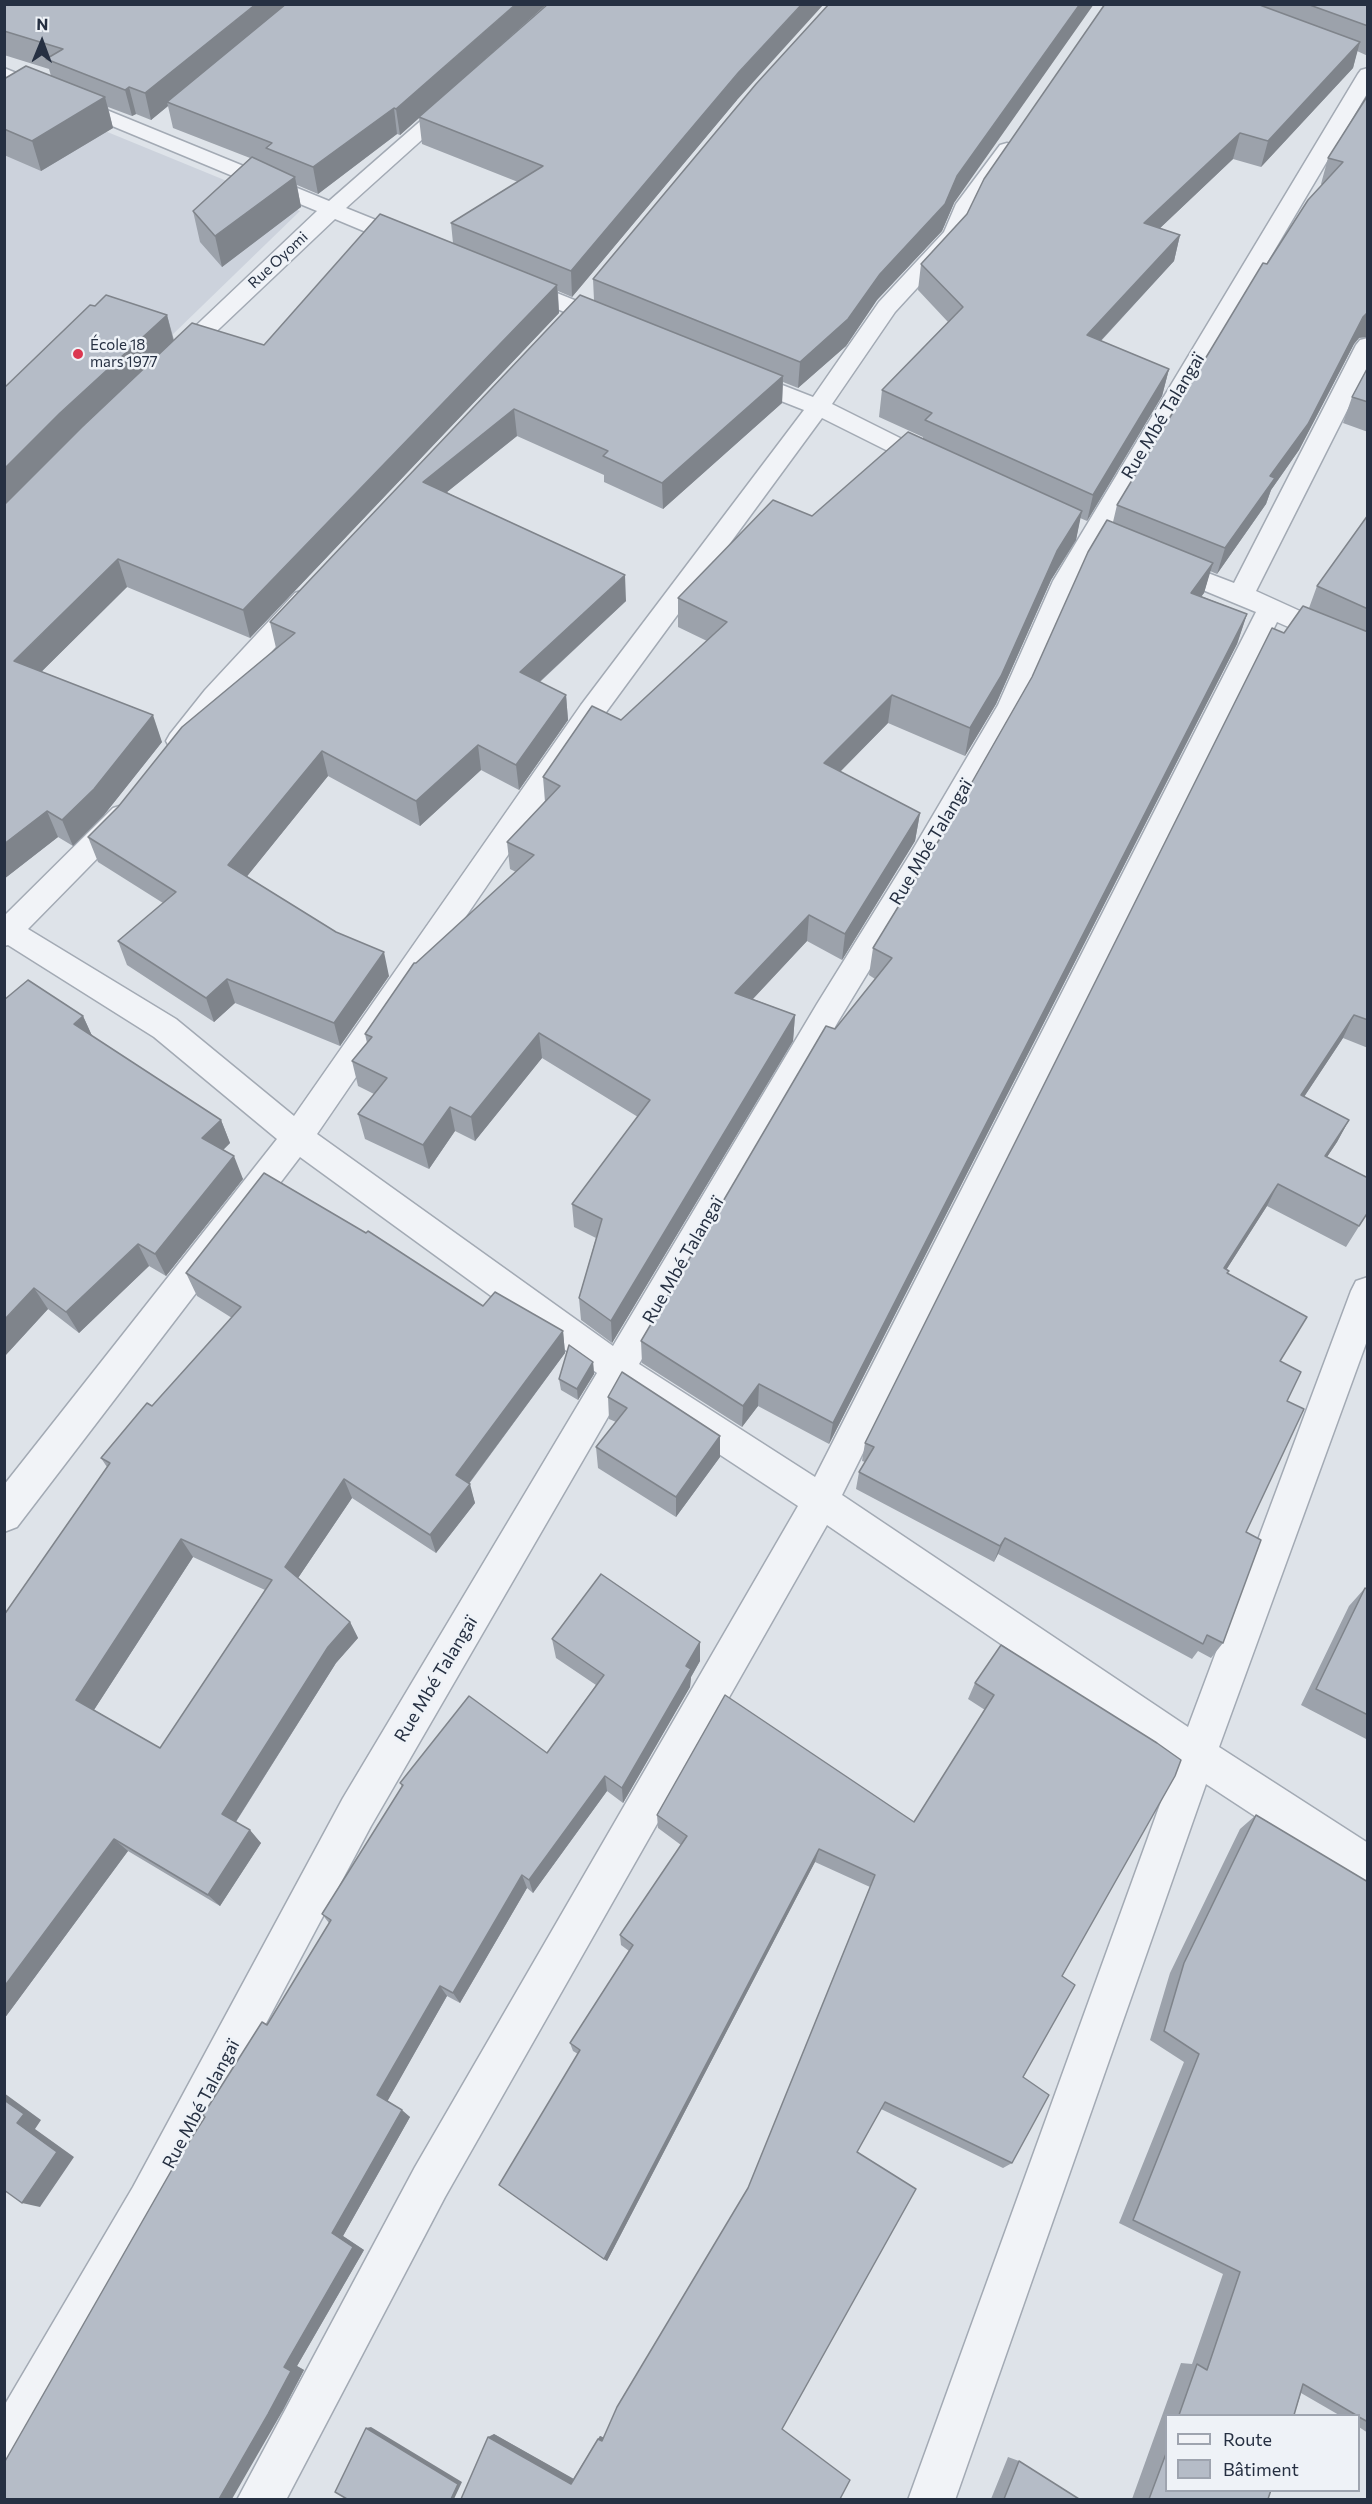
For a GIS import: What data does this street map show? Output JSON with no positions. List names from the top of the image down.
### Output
{
  "streets": {
    "street": ["Rue Oyomi", "Rue Mbé Talangaï"]
  },
  "places": ["École 18 mars 1977"],
  "legend": ["Route", "Bâtiment"],
  "north": "top"
}
